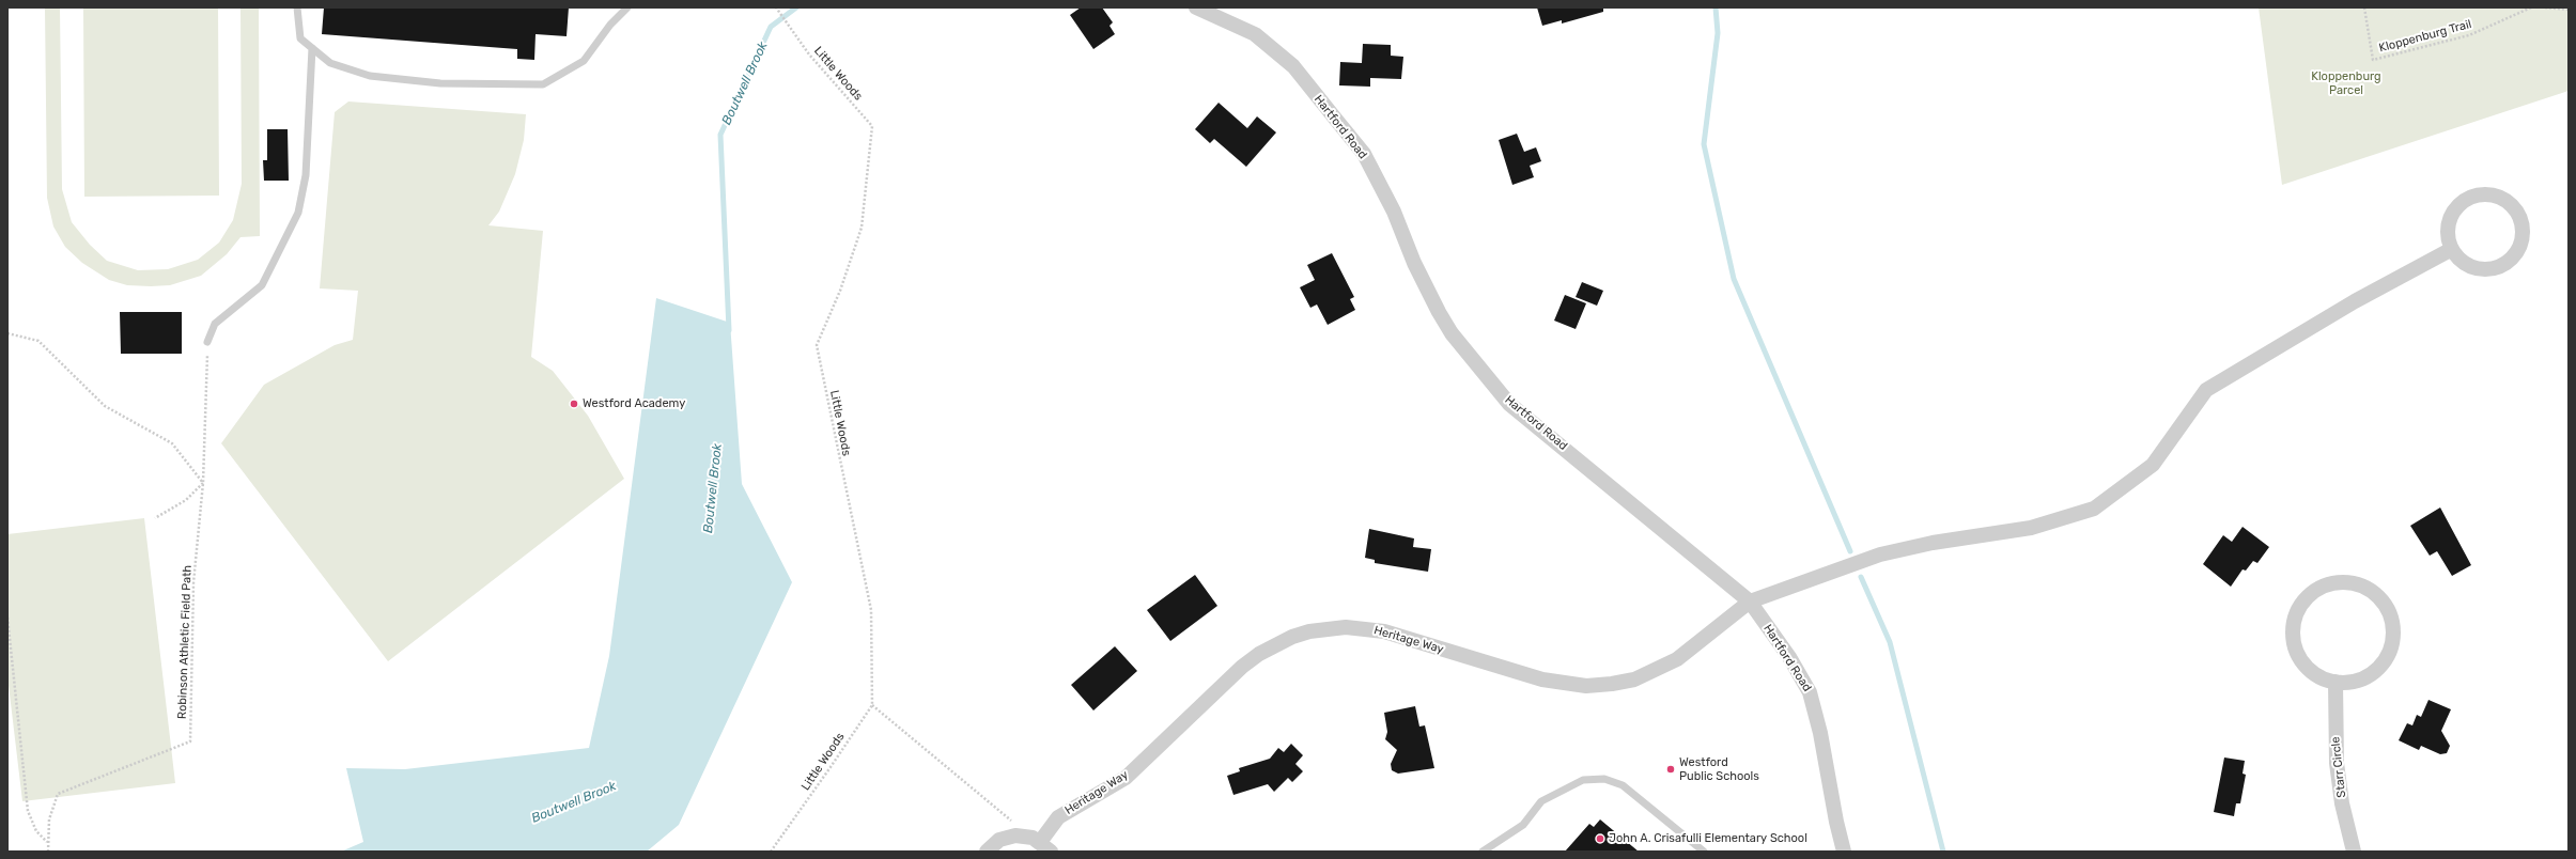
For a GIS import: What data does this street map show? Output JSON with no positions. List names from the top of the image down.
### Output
{
  "streets": {
    "street": ["Hartford Road", "Heritage Way", "Starr Circle"],
    "path": ["Kloppenburg Trail", "Little Woods", "Robinson Athletic Field Path"]
  },
  "crossings": [
    ["Hartford Road", "Heritage Way"]
  ],
  "water": ["Boutwell Brook"],
  "parks": ["Kloppenburg Parcel"],
  "places": ["Westford Academy", "Westford Public Schools", "John A. Crisafulli Elementary School"]
}
